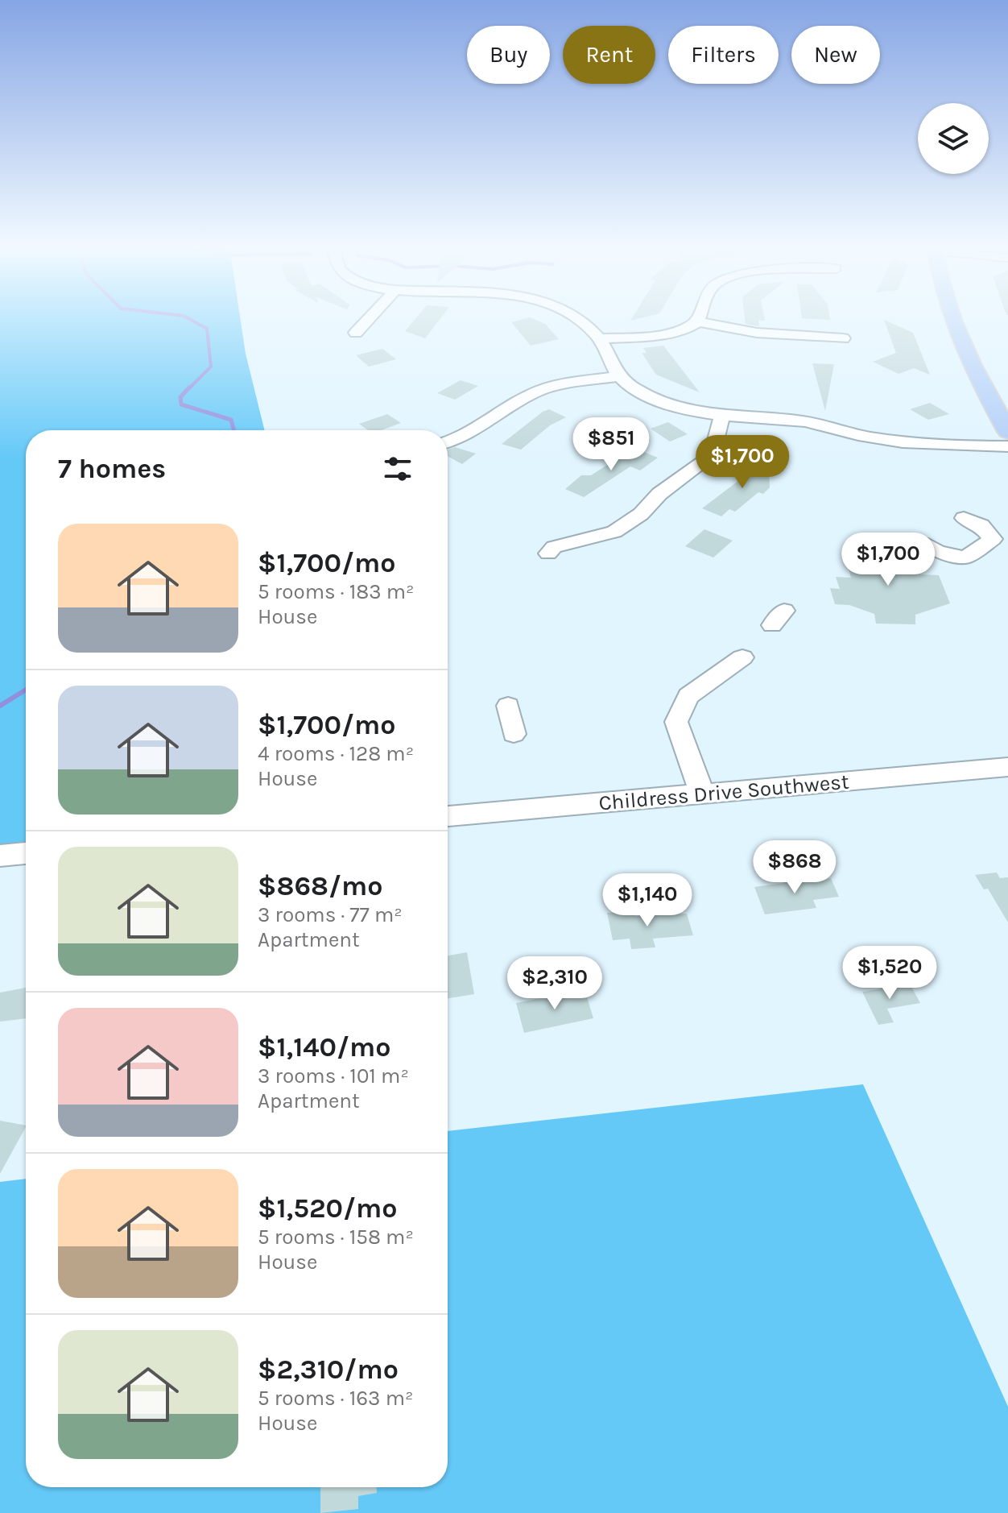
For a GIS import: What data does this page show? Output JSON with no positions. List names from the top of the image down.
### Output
{
  "streets": {
    "street": ["Childress Drive Southwest"]
  },
  "page": {
    "chip": [
      "Buy",
      "Rent",
      "Filters",
      "New"
    ],
    "price": [
      "$851",
      "$1,700",
      "$1,700",
      "$868",
      "$1,140",
      "$1,520",
      "$2,310"
    ],
    "heading": "7 homes",
    "list": [
      {
        "name": "$1,700/mo",
        "note": "5 rooms · 183 m² · House"
      },
      {
        "name": "$1,700/mo",
        "note": "4 rooms · 128 m² · House"
      },
      {
        "name": "$868/mo",
        "note": "3 rooms · 77 m² · Apartment"
      },
      {
        "name": "$1,140/mo",
        "note": "3 rooms · 101 m² · Apartment"
      },
      {
        "name": "$1,520/mo",
        "note": "5 rooms · 158 m² · House"
      },
      {
        "name": "$2,310/mo",
        "note": "5 rooms · 163 m² · House"
      }
    ]
  }
}
